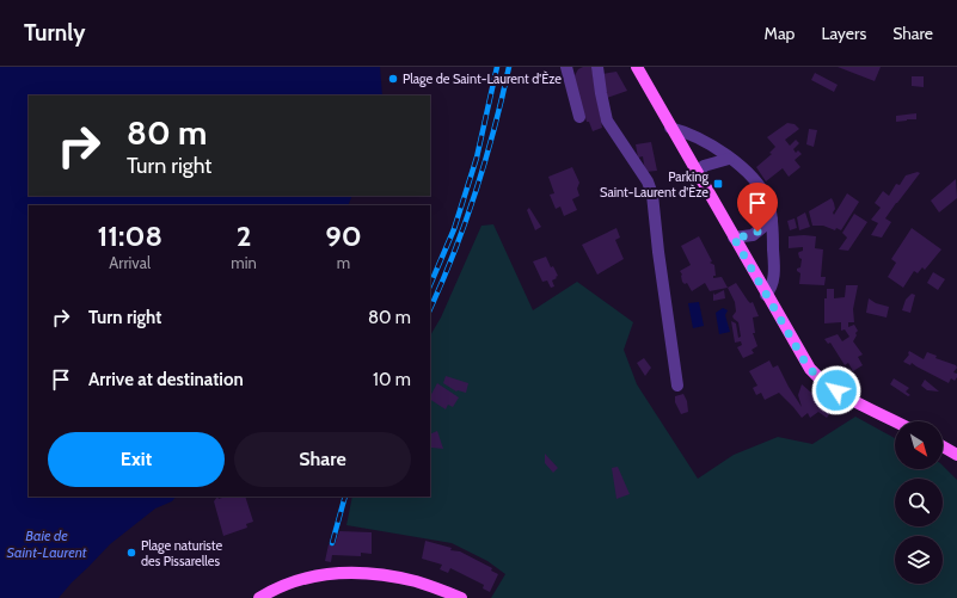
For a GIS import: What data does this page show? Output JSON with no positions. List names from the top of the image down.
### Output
{
  "water": ["Baie de Saint-Laurent"],
  "places": {
    "other": ["Plage de Saint-Laurent d'Èze", "Plage naturiste des Pissarelles"],
    "transit": ["Parking Saint-Laurent d'Èze"]
  },
  "north": "bottom right",
  "page": {
    "header": "Turnly",
    "nav": ["Map", "Layers", "Share"],
    "turn": ["80 m", "Turn right"],
    "eta": [
      "11:08",
      "Arrival",
      "2",
      "min",
      "90",
      "m"
    ],
    "list": [
      {
        "name": "Turn right",
        "value": "80 m"
      },
      {
        "name": "Arrive at destination",
        "value": "10 m"
      }
    ],
    "buttons": ["Exit", "Share"]
  }
}
